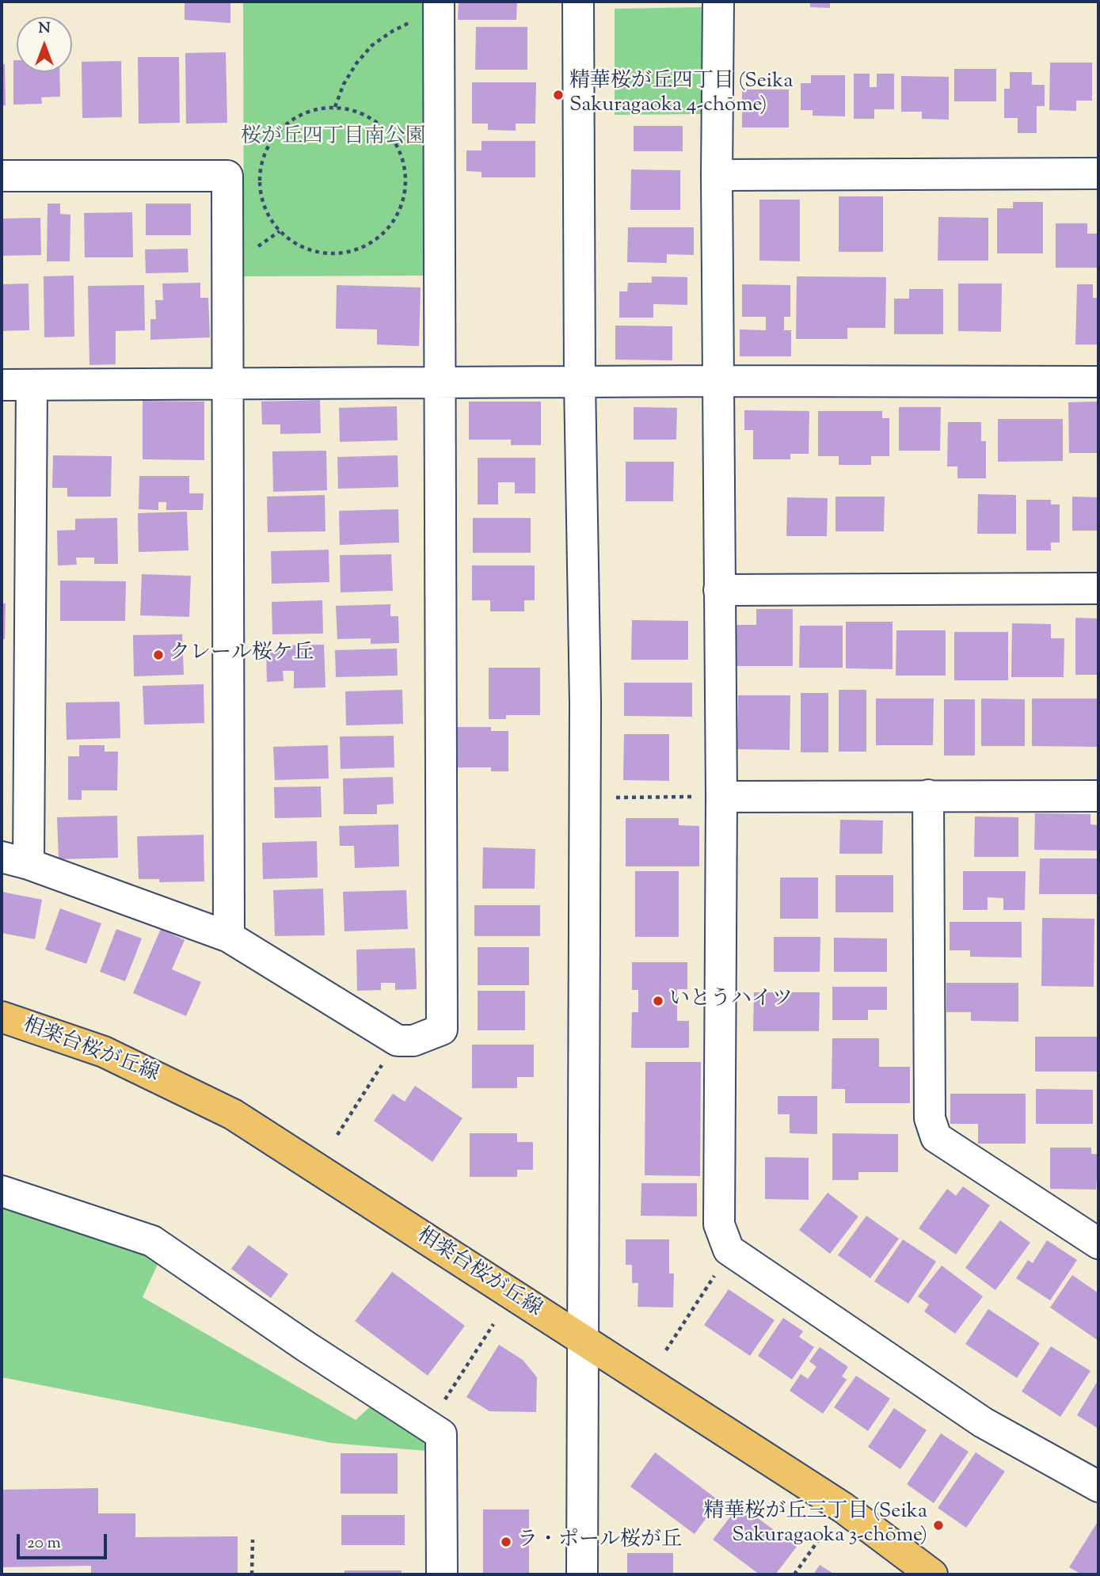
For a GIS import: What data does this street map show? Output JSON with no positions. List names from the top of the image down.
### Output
{
  "streets": {
    "main road": ["相楽台桜が丘線"]
  },
  "parks": ["桜が丘四丁目南公園"],
  "places": [
    "精華桜が丘四丁目 (Seika Sakuragaoka 4-chōme)",
    "クレール桜ケ丘",
    "いとうハイツ",
    "精華桜が丘三丁目 (Seika Sakuragaoka 3-chōme)",
    "ラ・ポール桜が丘"
  ],
  "scale_bar": "20 m",
  "north": "top"
}
